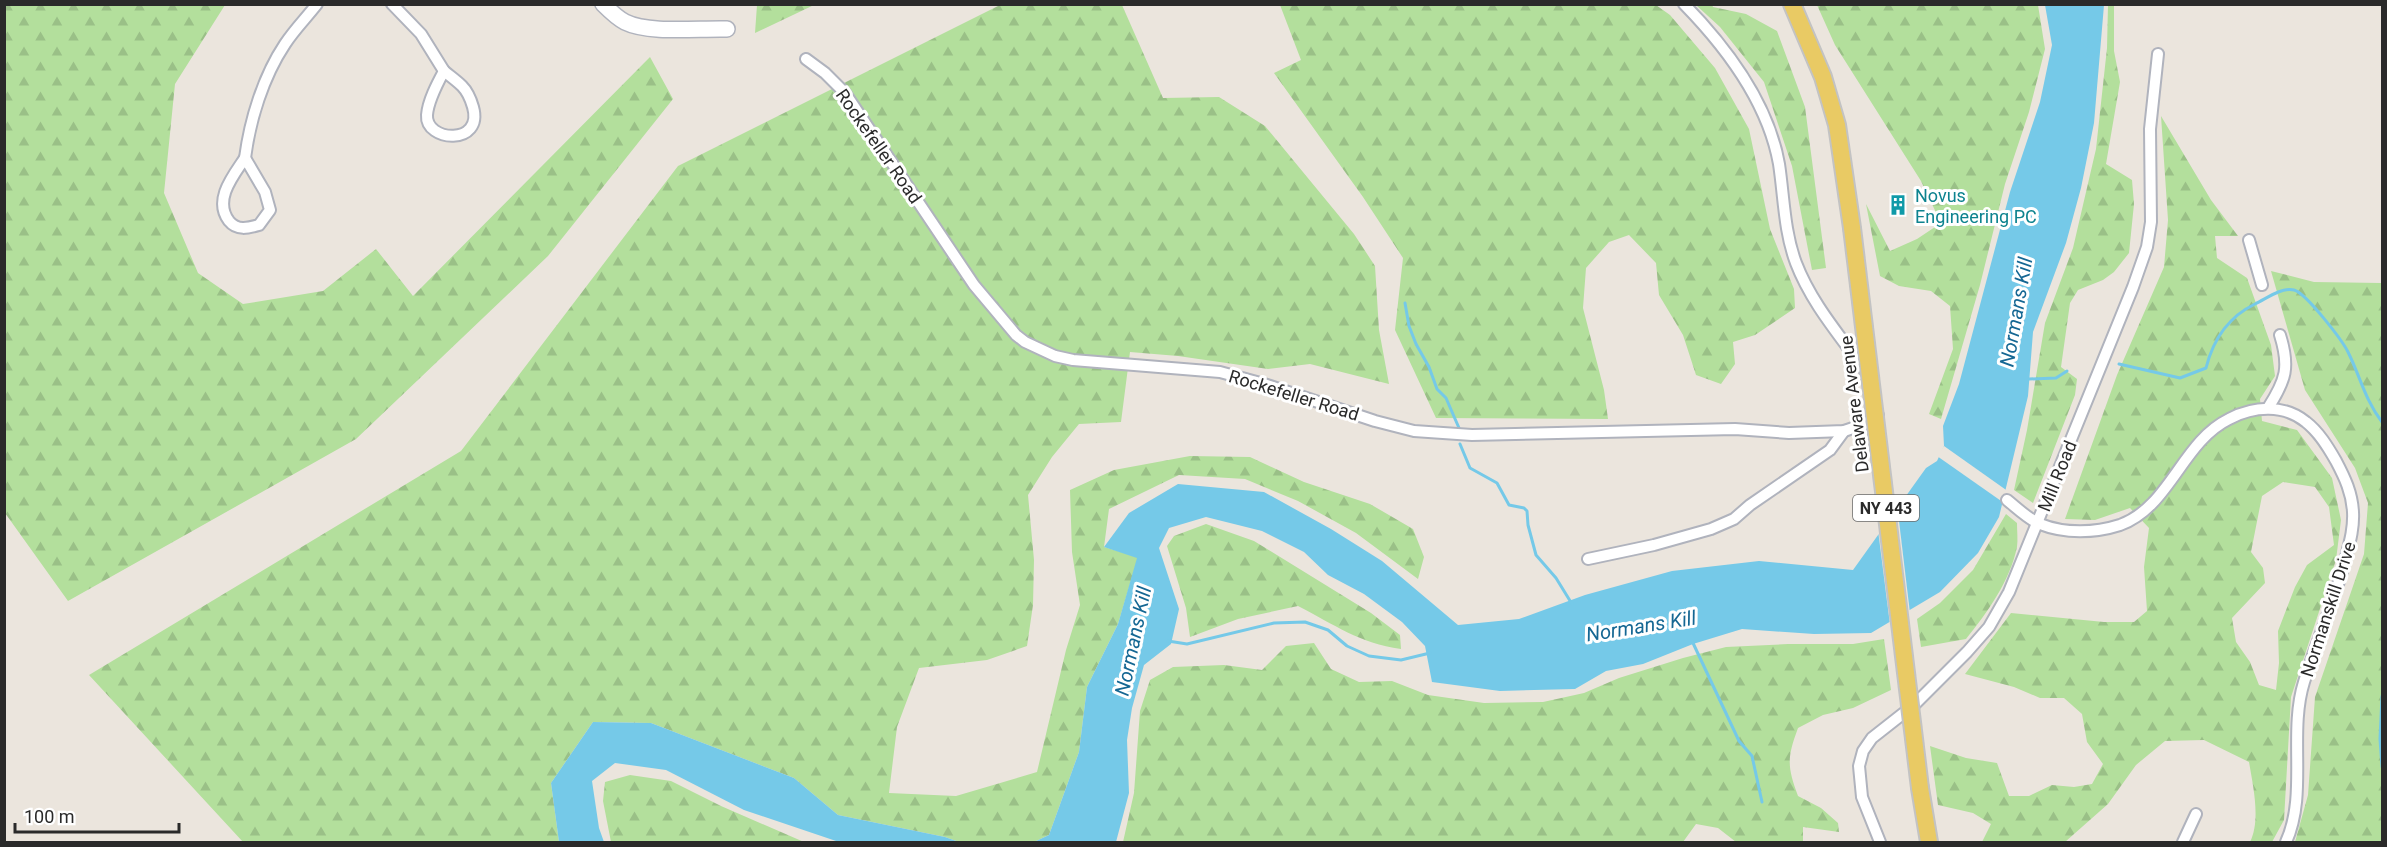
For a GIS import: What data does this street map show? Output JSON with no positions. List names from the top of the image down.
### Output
{
  "streets": {
    "main road": ["Delaware Avenue", "NY 443"],
    "street": ["Rockefeller Road", "Mill Road", "Normanskill Drive"]
  },
  "water": ["Normans Kill"],
  "places": {
    "building": ["Novus Engineering PC"]
  },
  "scale_bar": "100 m"
}
